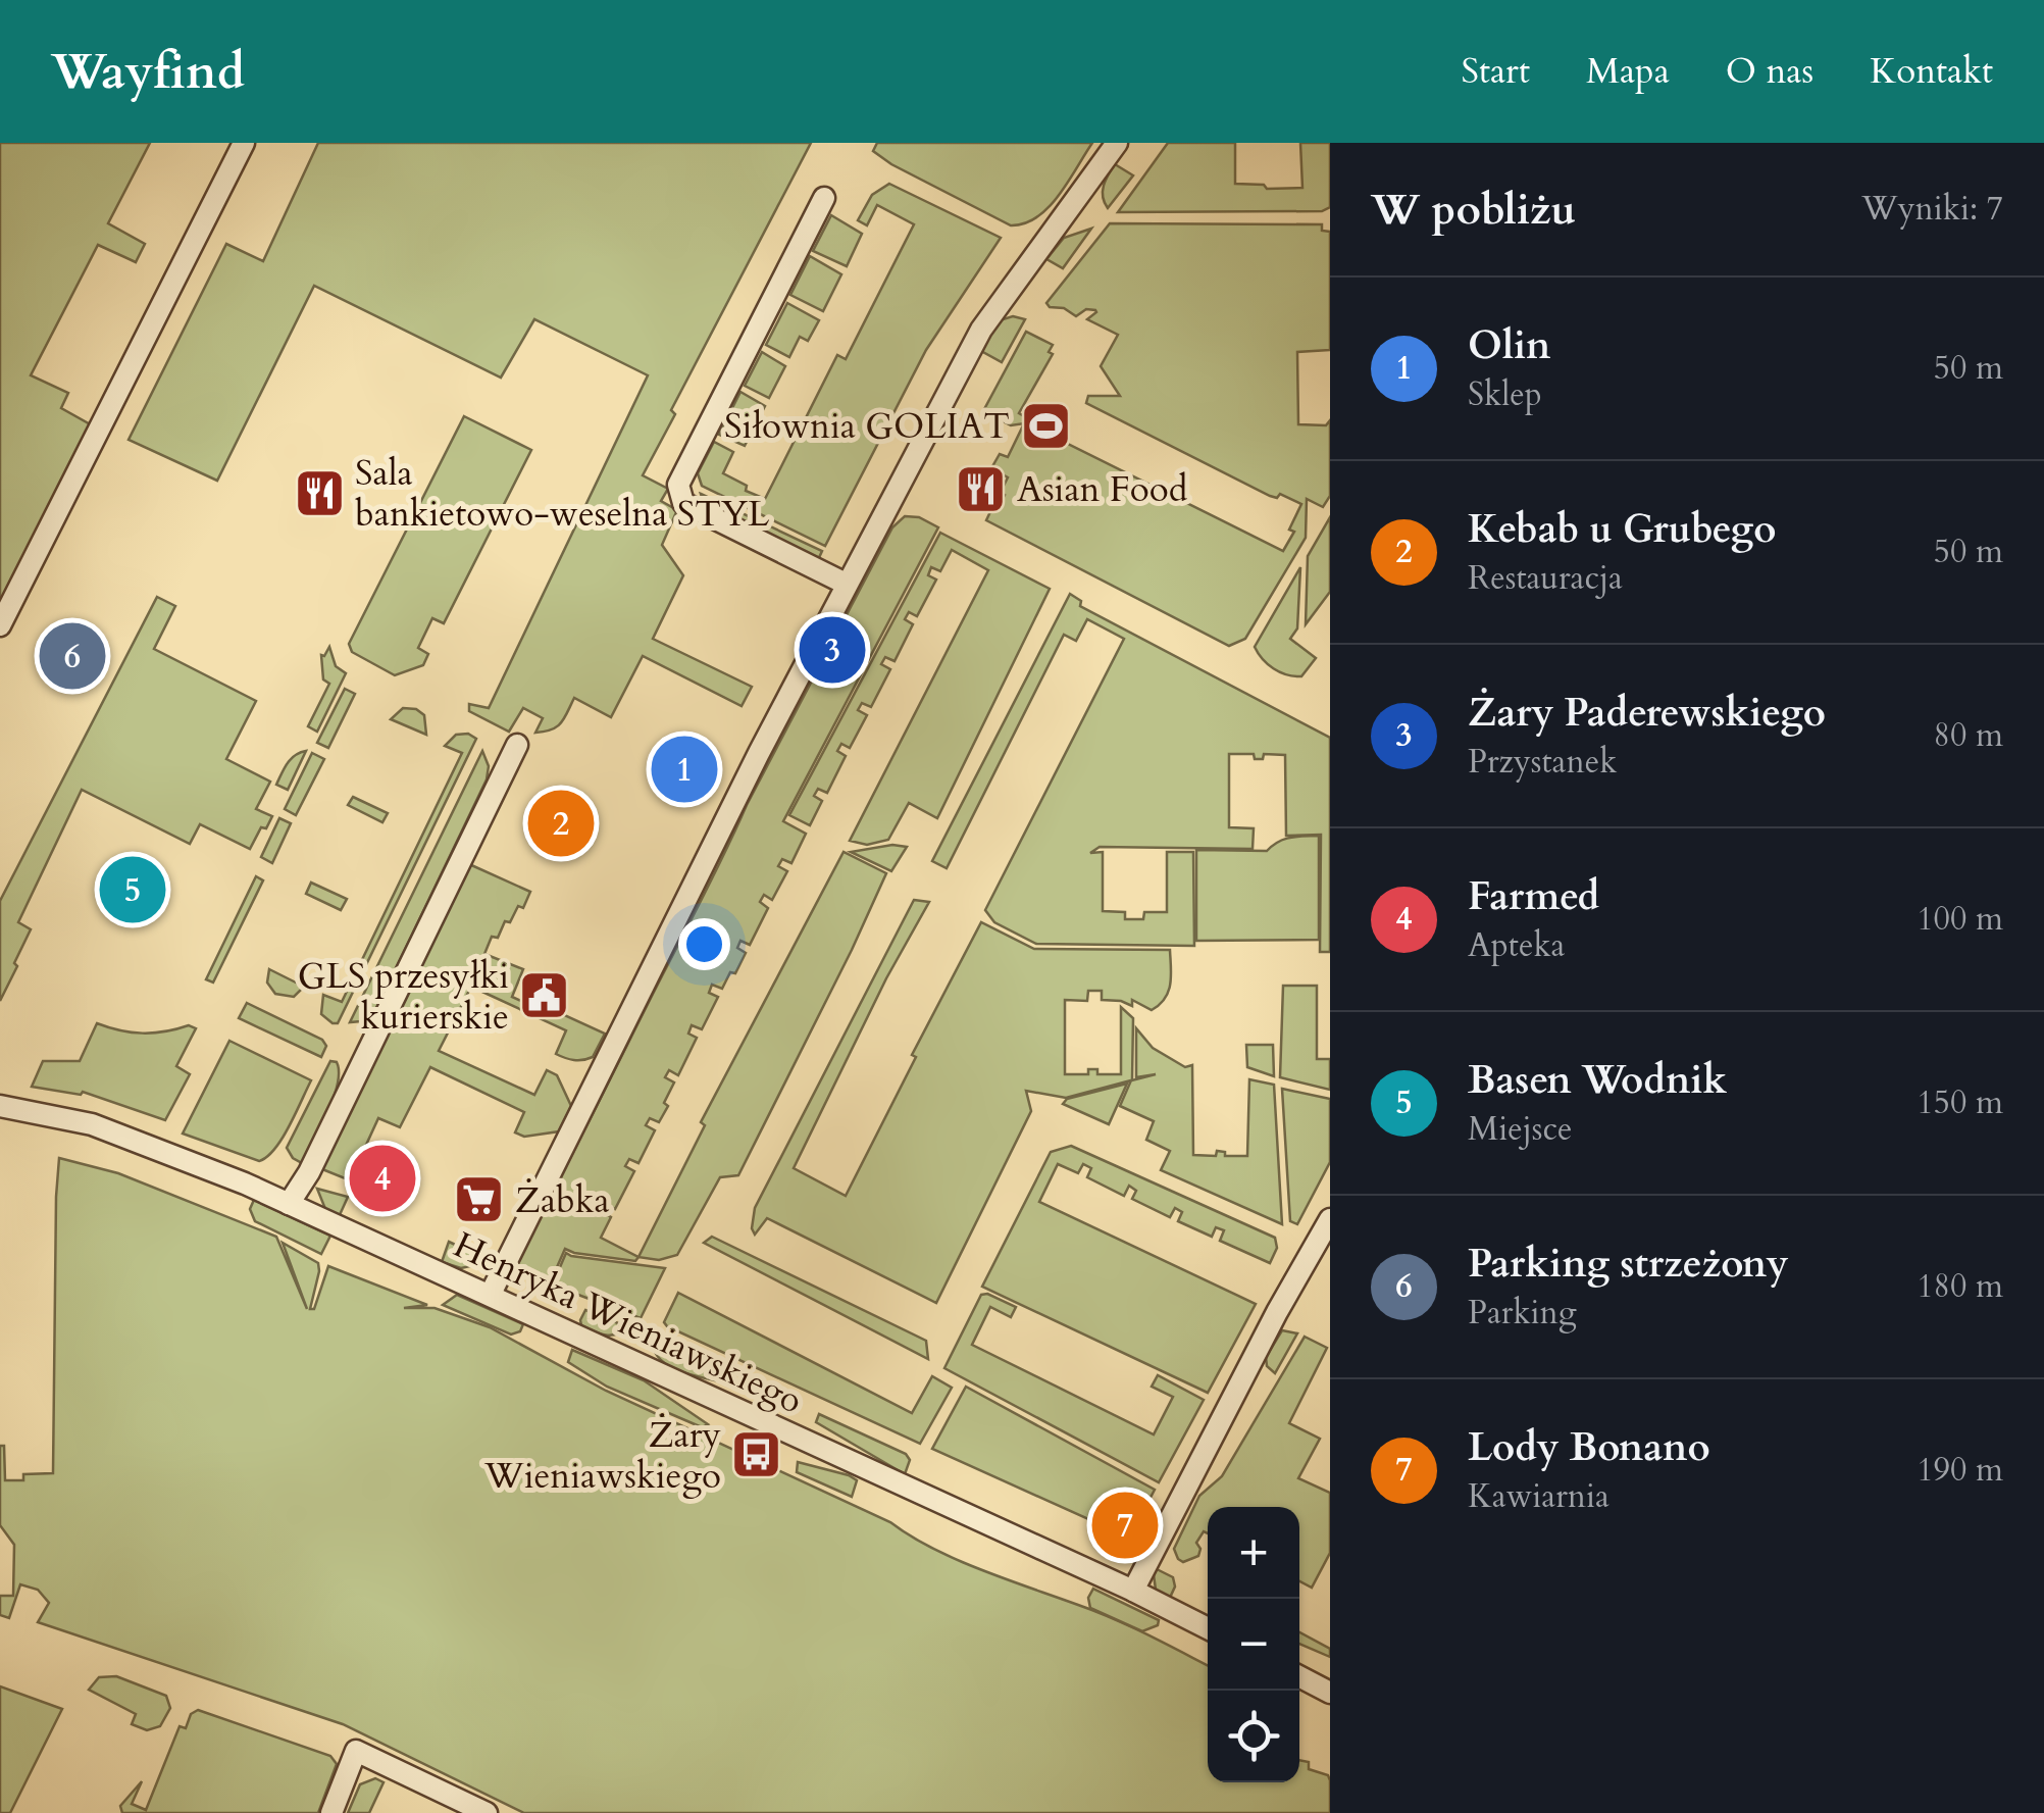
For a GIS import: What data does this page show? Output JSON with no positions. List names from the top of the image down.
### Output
{
  "streets": {
    "street": ["Henryka Wieniawskiego"]
  },
  "places": {
    "sports": ["Siłownia GOLIAT"],
    "restaurant": ["Asian Food", "Sala bankietowo-weselna STYL"],
    "public building": ["GLS przesyłki kurierskie"],
    "supermarket": ["Żabka"],
    "bus stop": ["Żary Wieniawskiego"]
  },
  "page": {
    "header": "Wayfind",
    "nav": [
      "Start",
      "Mapa",
      "O nas",
      "Kontakt"
    ],
    "heading": ["W pobliżu", "Wyniki: 7"],
    "list": [
      {
        "mark": "1",
        "name": "Olin",
        "note": "Sklep",
        "value": "50 m"
      },
      {
        "mark": "2",
        "name": "Kebab u Grubego",
        "note": "Restauracja",
        "value": "50 m"
      },
      {
        "mark": "3",
        "name": "Żary Paderewskiego",
        "note": "Przystanek",
        "value": "80 m"
      },
      {
        "mark": "4",
        "name": "Farmed",
        "note": "Apteka",
        "value": "100 m"
      },
      {
        "mark": "5",
        "name": "Basen Wodnik",
        "note": "Miejsce",
        "value": "150 m"
      },
      {
        "mark": "6",
        "name": "Parking strzeżony",
        "note": "Parking",
        "value": "180 m"
      },
      {
        "mark": "7",
        "name": "Lody Bonano",
        "note": "Kawiarnia",
        "value": "190 m"
      }
    ],
    "pins": [
      "3",
      "6",
      "1",
      "2",
      "5",
      "4",
      "7"
    ],
    "map_buttons": ["+", "−"]
  }
}
